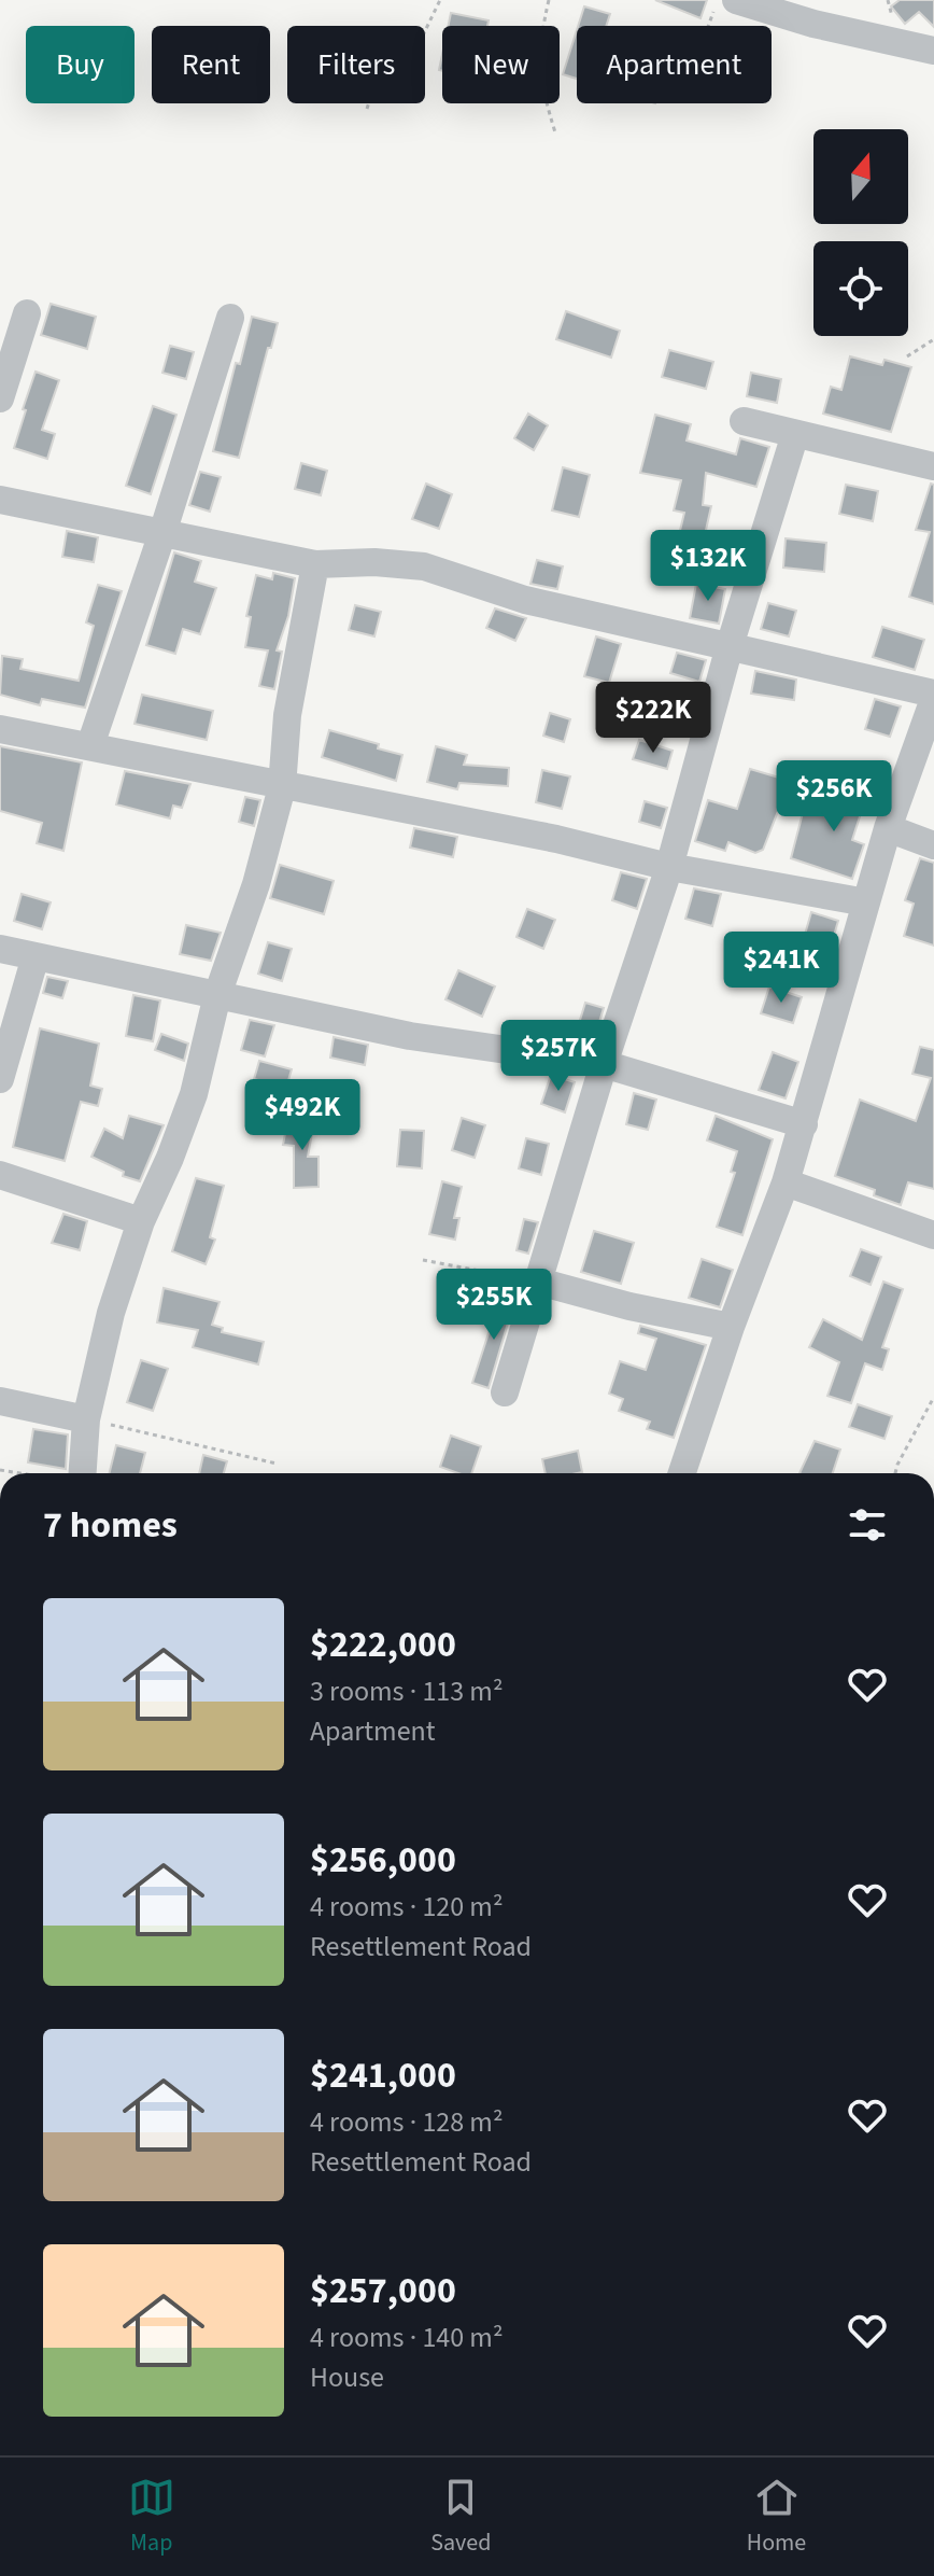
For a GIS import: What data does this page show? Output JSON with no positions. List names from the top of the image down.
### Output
{
  "north": "top",
  "page": {
    "chip": [
      "Buy",
      "Rent",
      "Filters",
      "New",
      "Apartment"
    ],
    "price": [
      "$132K",
      "$222K",
      "$256K",
      "$241K",
      "$257K",
      "$492K",
      "$255K"
    ],
    "heading": "7 homes",
    "list": [
      {
        "name": "$222,000",
        "note": "3 rooms · 113 m² · Apartment"
      },
      {
        "name": "$256,000",
        "note": "4 rooms · 120 m² · Resettlement Road"
      },
      {
        "name": "$241,000",
        "note": "4 rooms · 128 m² · Resettlement Road"
      },
      {
        "name": "$257,000",
        "note": "4 rooms · 140 m² · House"
      }
    ],
    "tabs": ["Map", "Saved", "Home"]
  }
}
